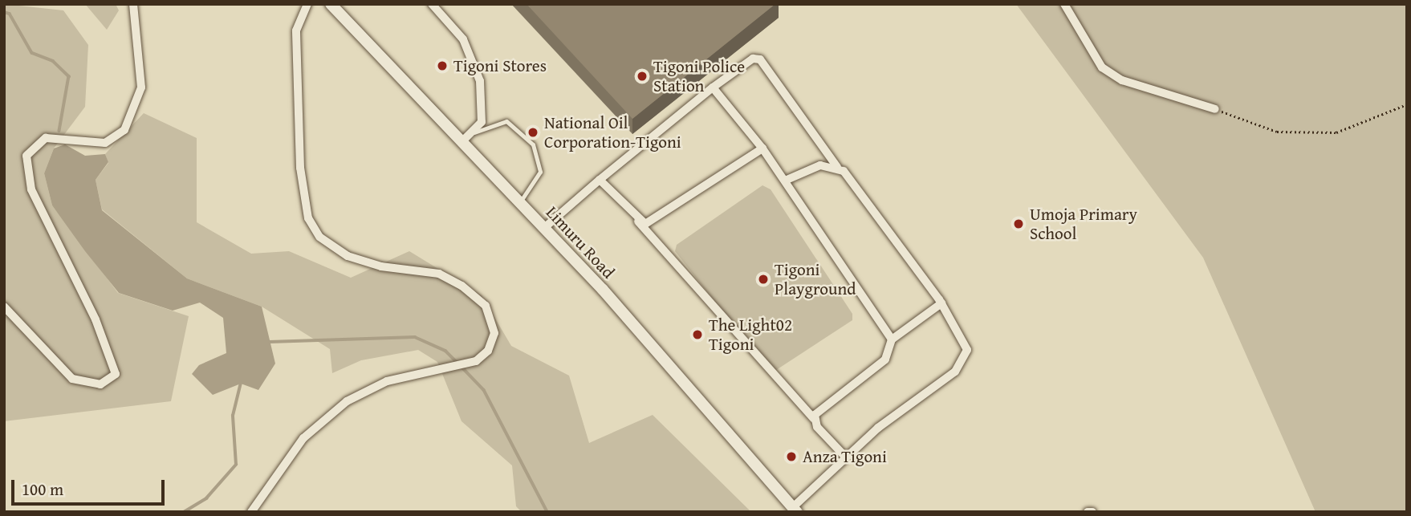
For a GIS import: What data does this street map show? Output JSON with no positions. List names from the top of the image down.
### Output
{
  "streets": {
    "main road": ["Limuru Road"]
  },
  "places": [
    "Tigoni Stores",
    "Tigoni Police Station",
    "National Oil Corporation-Tigoni",
    "Umoja Primary School",
    "Tigoni Playground",
    "The Light02 Tigoni",
    "Anza Tigoni"
  ],
  "scale_bar": "100 m"
}
